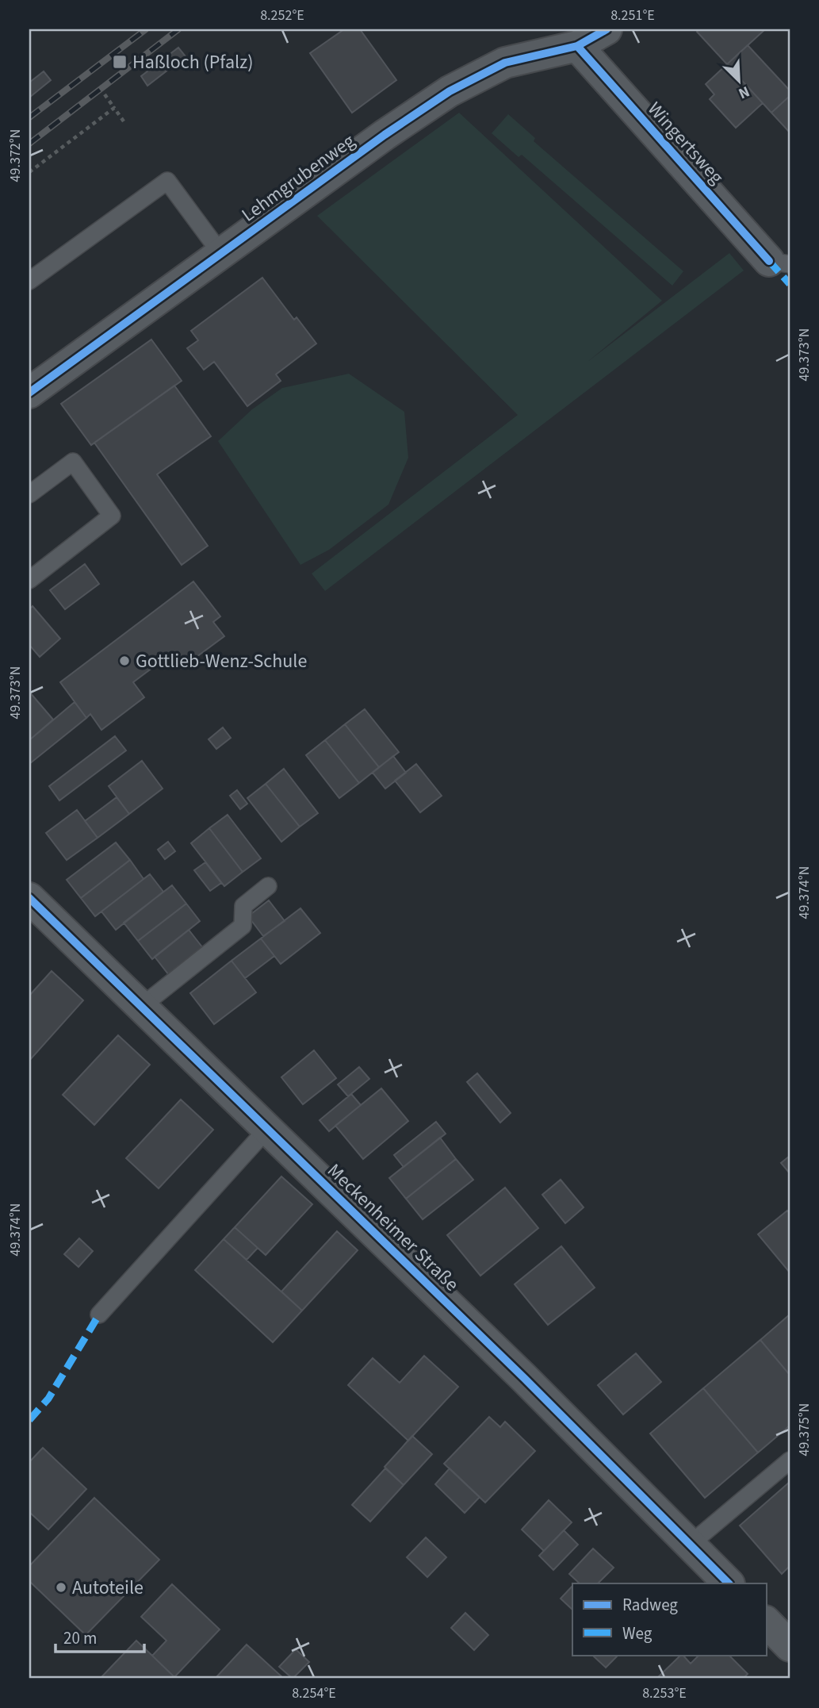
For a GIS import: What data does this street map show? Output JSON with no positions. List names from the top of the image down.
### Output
{
  "streets": {
    "street": ["Wingertsweg", "Lehmgrubenweg", "Meckenheimer Straße"]
  },
  "crossings": [
    ["Wingertsweg", "Lehmgrubenweg"]
  ],
  "places": {
    "transit": ["Haßloch (Pfalz)"],
    "other": ["Gottlieb-Wenz-Schule", "Autoteile"]
  },
  "legend": ["Radweg", "Weg"],
  "scale_bar": "20 m",
  "north": "bottom right",
  "coordinates": [
    "8.252°E",
    "8.251°E",
    "49.372°N",
    "49.373°N",
    "49.374°N",
    "49.375°N",
    "8.254°E",
    "8.253°E"
  ]
}
